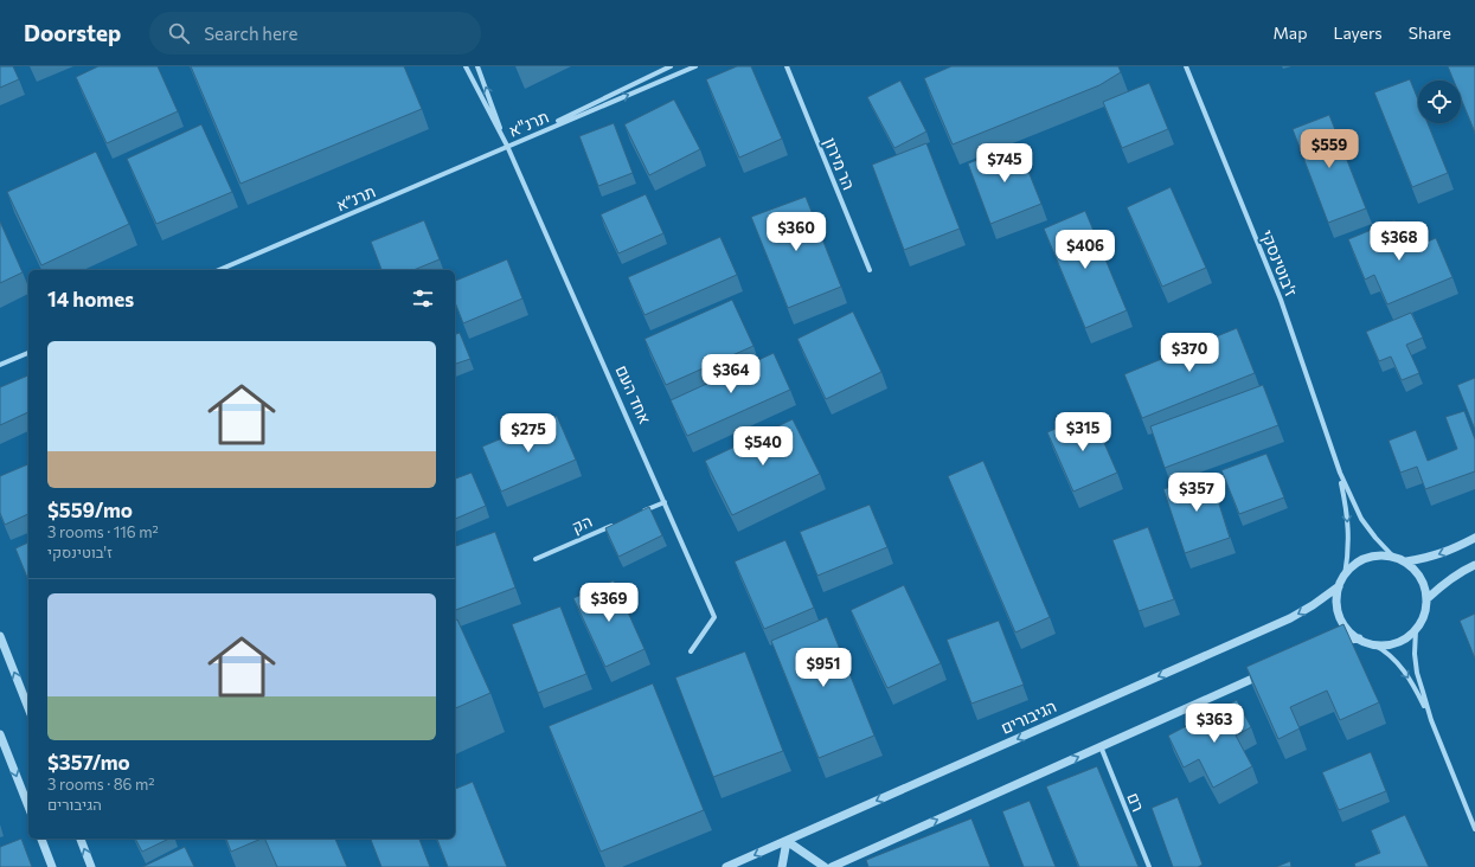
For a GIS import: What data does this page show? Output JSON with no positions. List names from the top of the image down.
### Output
{
  "streets": {
    "street": [
      "תרנ\"א",
      "הר מירון",
      "תרנ״א",
      "ז'בוטינסקי",
      "אחד העם",
      "הק",
      "הגיבורים",
      "רם"
    ]
  },
  "crossings": [
    ["תרנ\"א", "תרנ״א"],
    ["תרנ\"א", "אחד העם"],
    ["תרנ״א", "אחד העם"],
    ["ז'בוטינסקי", "הגיבורים"]
  ],
  "page": {
    "header": "Doorstep",
    "search": "Search here",
    "nav": ["Map", "Layers", "Share"],
    "price": [
      "$559",
      "$745",
      "$360",
      "$368",
      "$406",
      "$370",
      "$364",
      "$315",
      "$275",
      "$540",
      "$357",
      "$369",
      "$951",
      "$363"
    ],
    "heading": "14 homes",
    "list": [
      {
        "name": "$559/mo",
        "note": "3 rooms · 116 m² · ז'בוטינסקי"
      },
      {
        "name": "$357/mo",
        "note": "3 rooms · 86 m² · הגיבורים"
      }
    ]
  }
}
